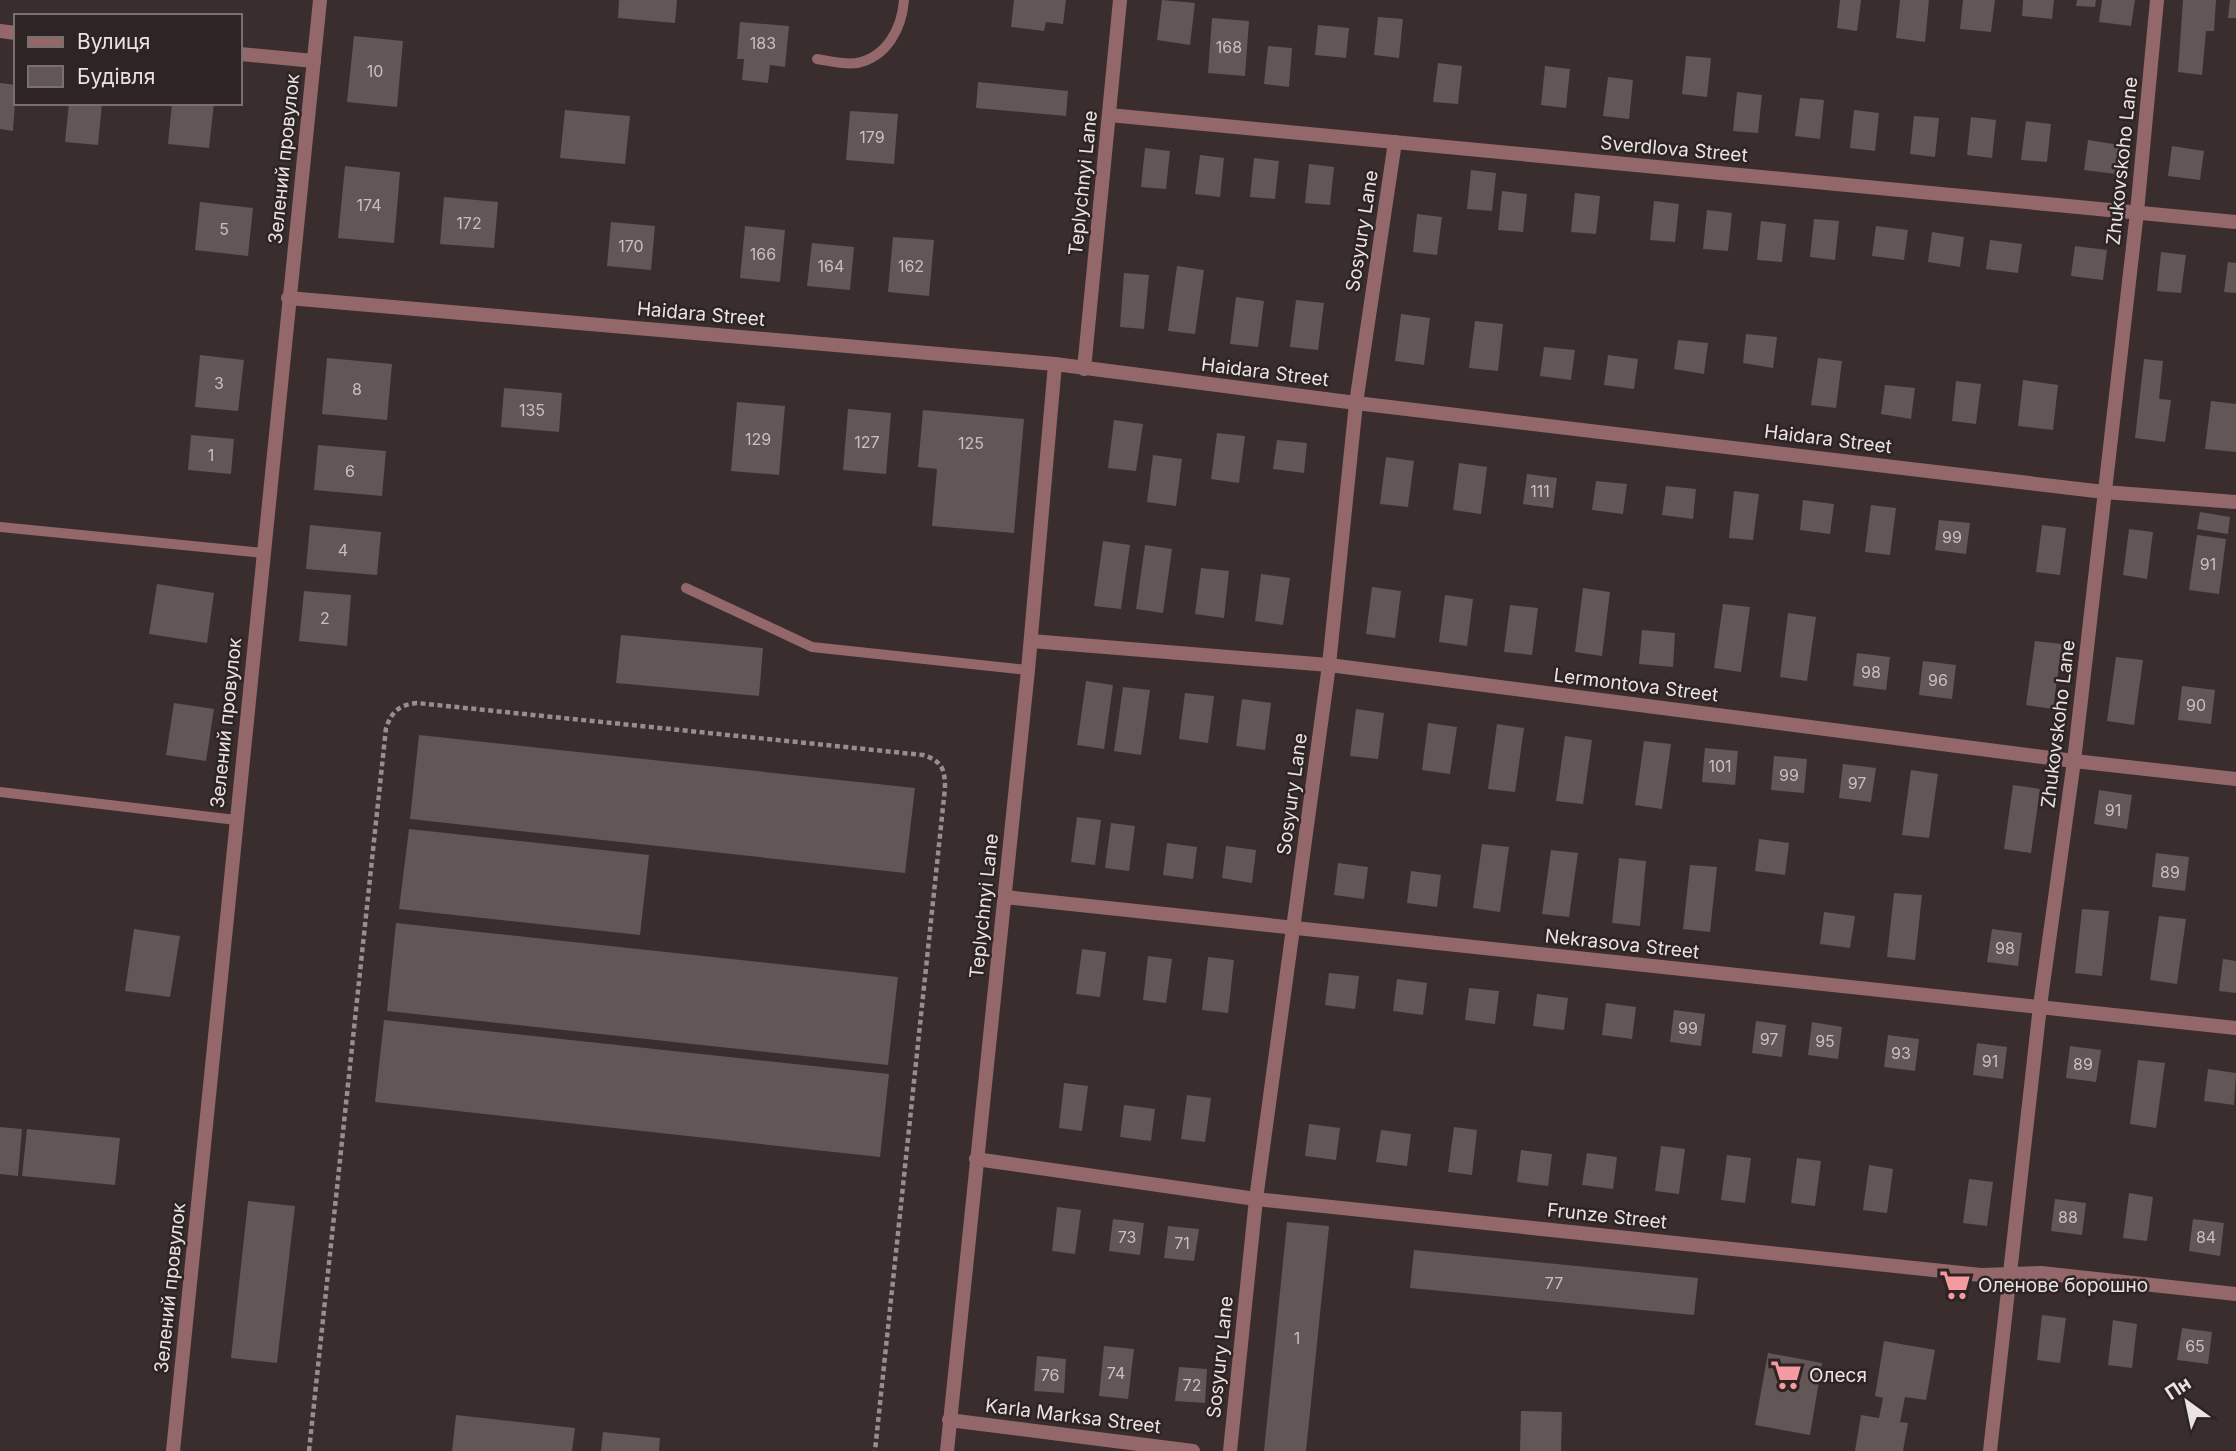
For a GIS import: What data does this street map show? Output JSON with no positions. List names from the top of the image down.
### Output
{
  "streets": {
    "street": [
      "Sverdlova Street",
      "Зелений провулок",
      "Zhukovskoho Lane",
      "Teplychnyi Lane",
      "Sosyury Lane",
      "Haidara Street",
      "Lermontova Street",
      "Nekrasova Street",
      "Frunze Street",
      "Karla Marksa Street"
    ]
  },
  "crossings": [
    ["Sverdlova Street", "Zhukovskoho Lane"],
    ["Sverdlova Street", "Teplychnyi Lane"],
    ["Sverdlova Street", "Sosyury Lane"],
    ["Зелений провулок", "Haidara Street"],
    ["Zhukovskoho Lane", "Haidara Street"],
    ["Zhukovskoho Lane", "Lermontova Street"],
    ["Zhukovskoho Lane", "Nekrasova Street"],
    ["Zhukovskoho Lane", "Frunze Street"],
    ["Teplychnyi Lane", "Haidara Street"],
    ["Teplychnyi Lane", "Lermontova Street"],
    ["Teplychnyi Lane", "Nekrasova Street"],
    ["Teplychnyi Lane", "Frunze Street"],
    ["Teplychnyi Lane", "Karla Marksa Street"],
    ["Sosyury Lane", "Haidara Street"],
    ["Sosyury Lane", "Lermontova Street"],
    ["Sosyury Lane", "Nekrasova Street"],
    ["Sosyury Lane", "Frunze Street"]
  ],
  "places": {
    "supermarket": ["Оленове борошно", "Олеся"]
  },
  "house_numbers": [
    "183",
    "168",
    "10",
    "179",
    "174",
    "172",
    "5",
    "170",
    "166",
    "164",
    "162",
    "3",
    "8",
    "135",
    "129",
    "127",
    "125",
    "1",
    "6",
    "111",
    "99",
    "4",
    "91",
    "2",
    "98",
    "96",
    "90",
    "101",
    "99",
    "97",
    "91",
    "89",
    "98",
    "99",
    "97",
    "95",
    "93",
    "91",
    "89",
    "88",
    "73",
    "84",
    "71",
    "77",
    "1",
    "65",
    "74",
    "76",
    "72"
  ],
  "legend": ["Вулиця", "Будівля"],
  "north": "top left"
}
